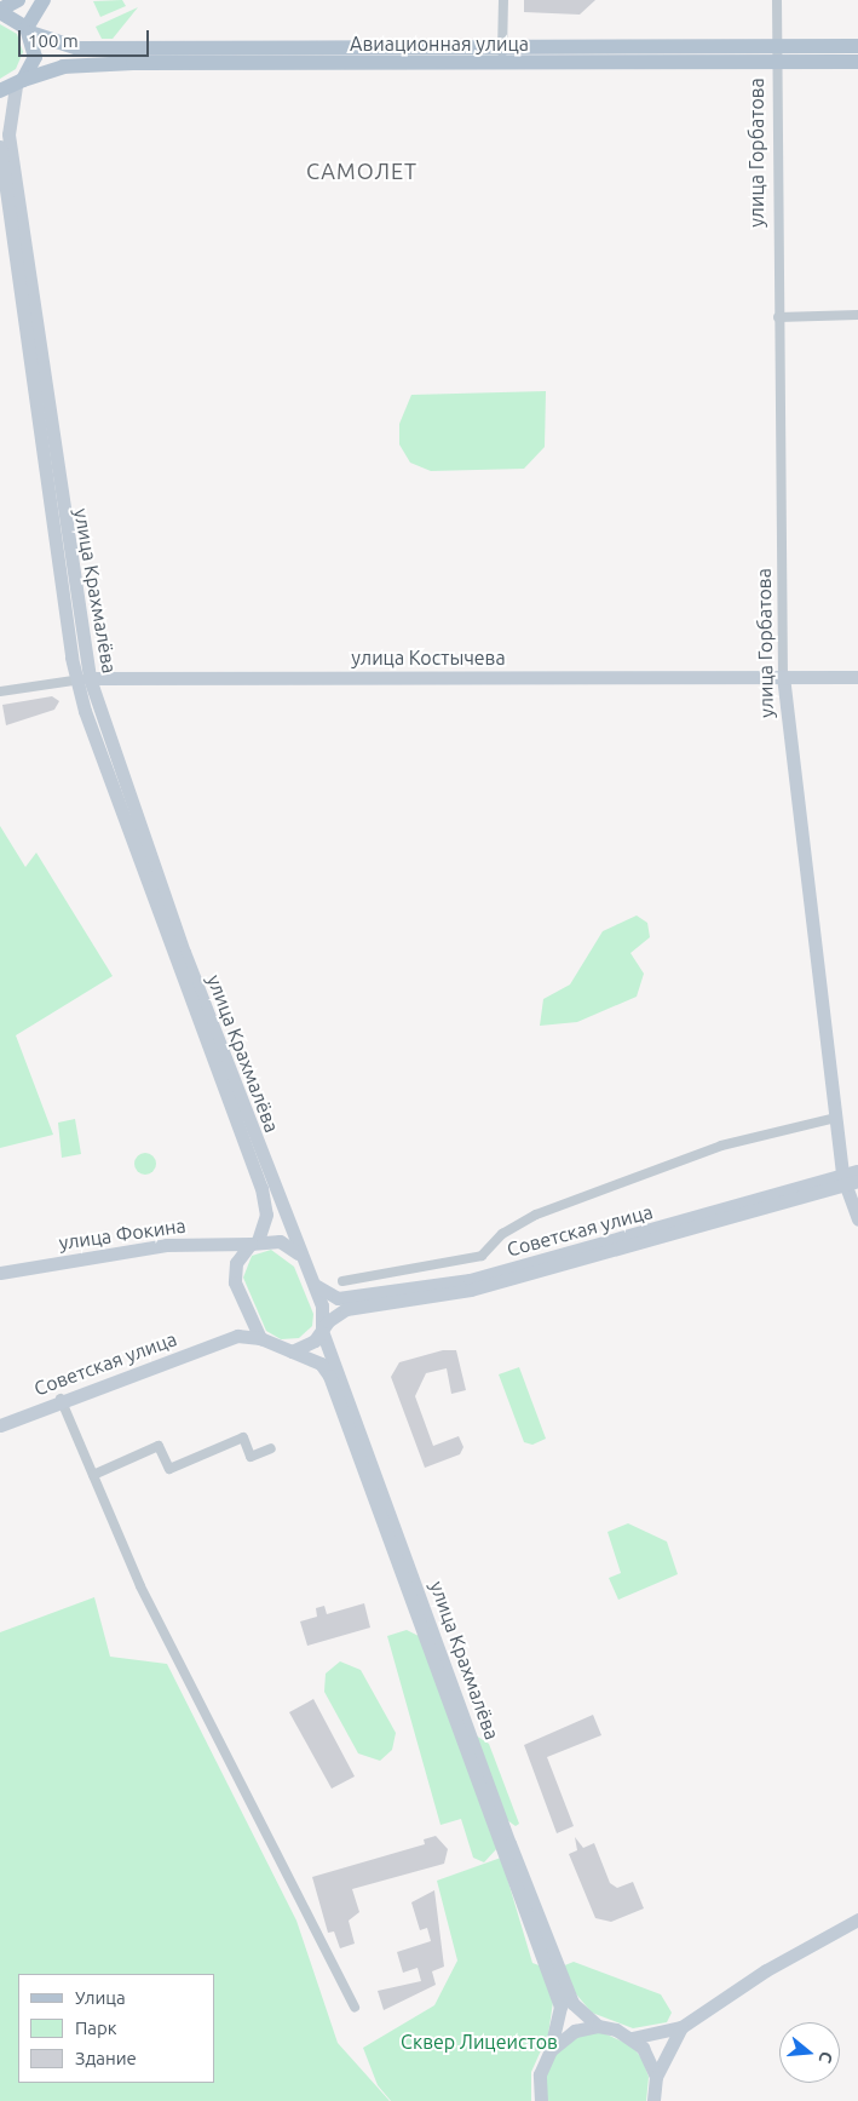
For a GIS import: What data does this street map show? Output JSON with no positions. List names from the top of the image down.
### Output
{
  "streets": {
    "main road": [
      "Авиационная улица",
      "улица Горбатова",
      "улица Крахмалёва",
      "улица Костычева",
      "Советская улица",
      "улица Фокина"
    ]
  },
  "crossings": [
    ["Авиационная улица", "улица Горбатова"],
    ["Авиационная улица", "улица Крахмалёва"],
    ["улица Горбатова", "улица Костычева"],
    ["улица Горбатова", "Советская улица"],
    ["улица Крахмалёва", "улица Костычева"],
    ["улица Крахмалёва", "Советская улица"],
    ["улица Крахмалёва", "улица Фокина"],
    ["Советская улица", "улица Фокина"]
  ],
  "districts": ["САМОЛЕТ"],
  "parks": ["Сквер Лицеистов"],
  "legend": ["Улица", "Парк", "Здание"],
  "scale_bar": "100 m",
  "north": "right"
}
